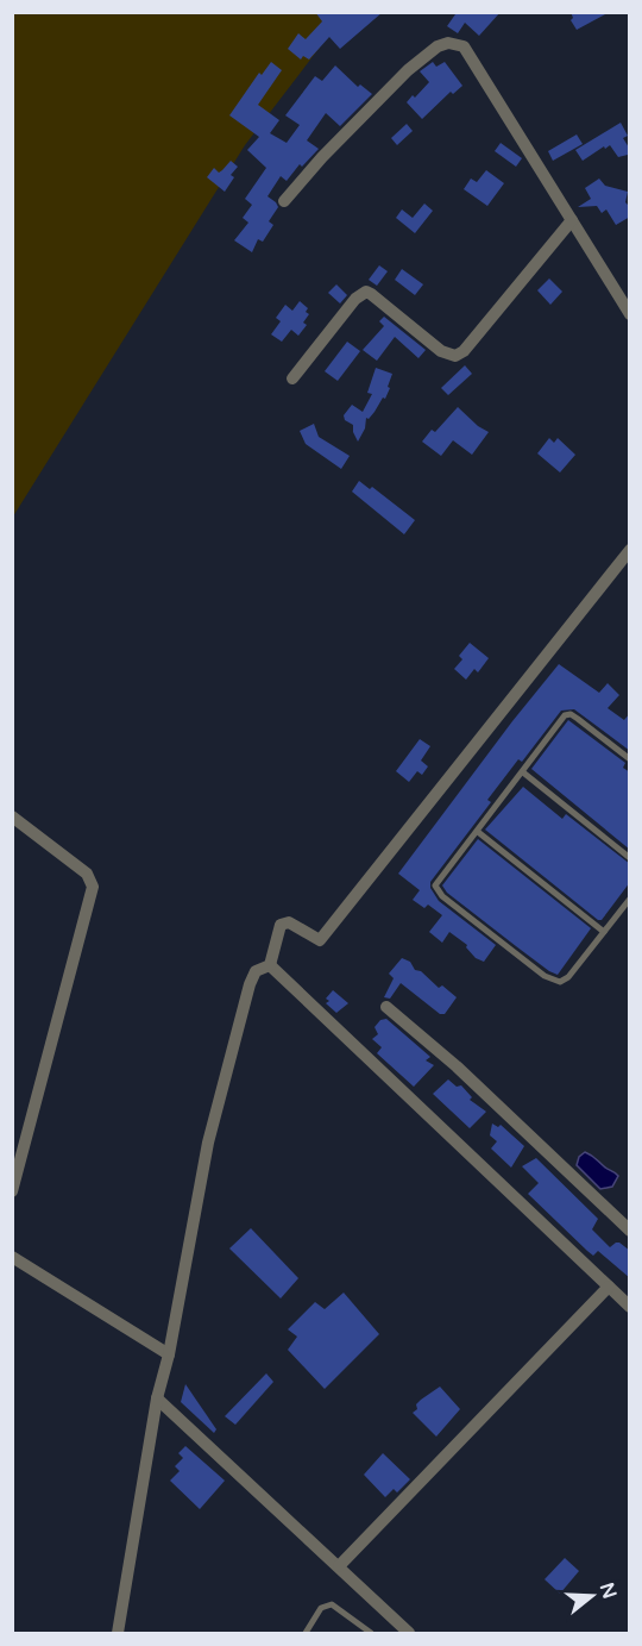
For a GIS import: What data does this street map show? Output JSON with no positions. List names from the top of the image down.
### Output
{
  "north": "right"
}
